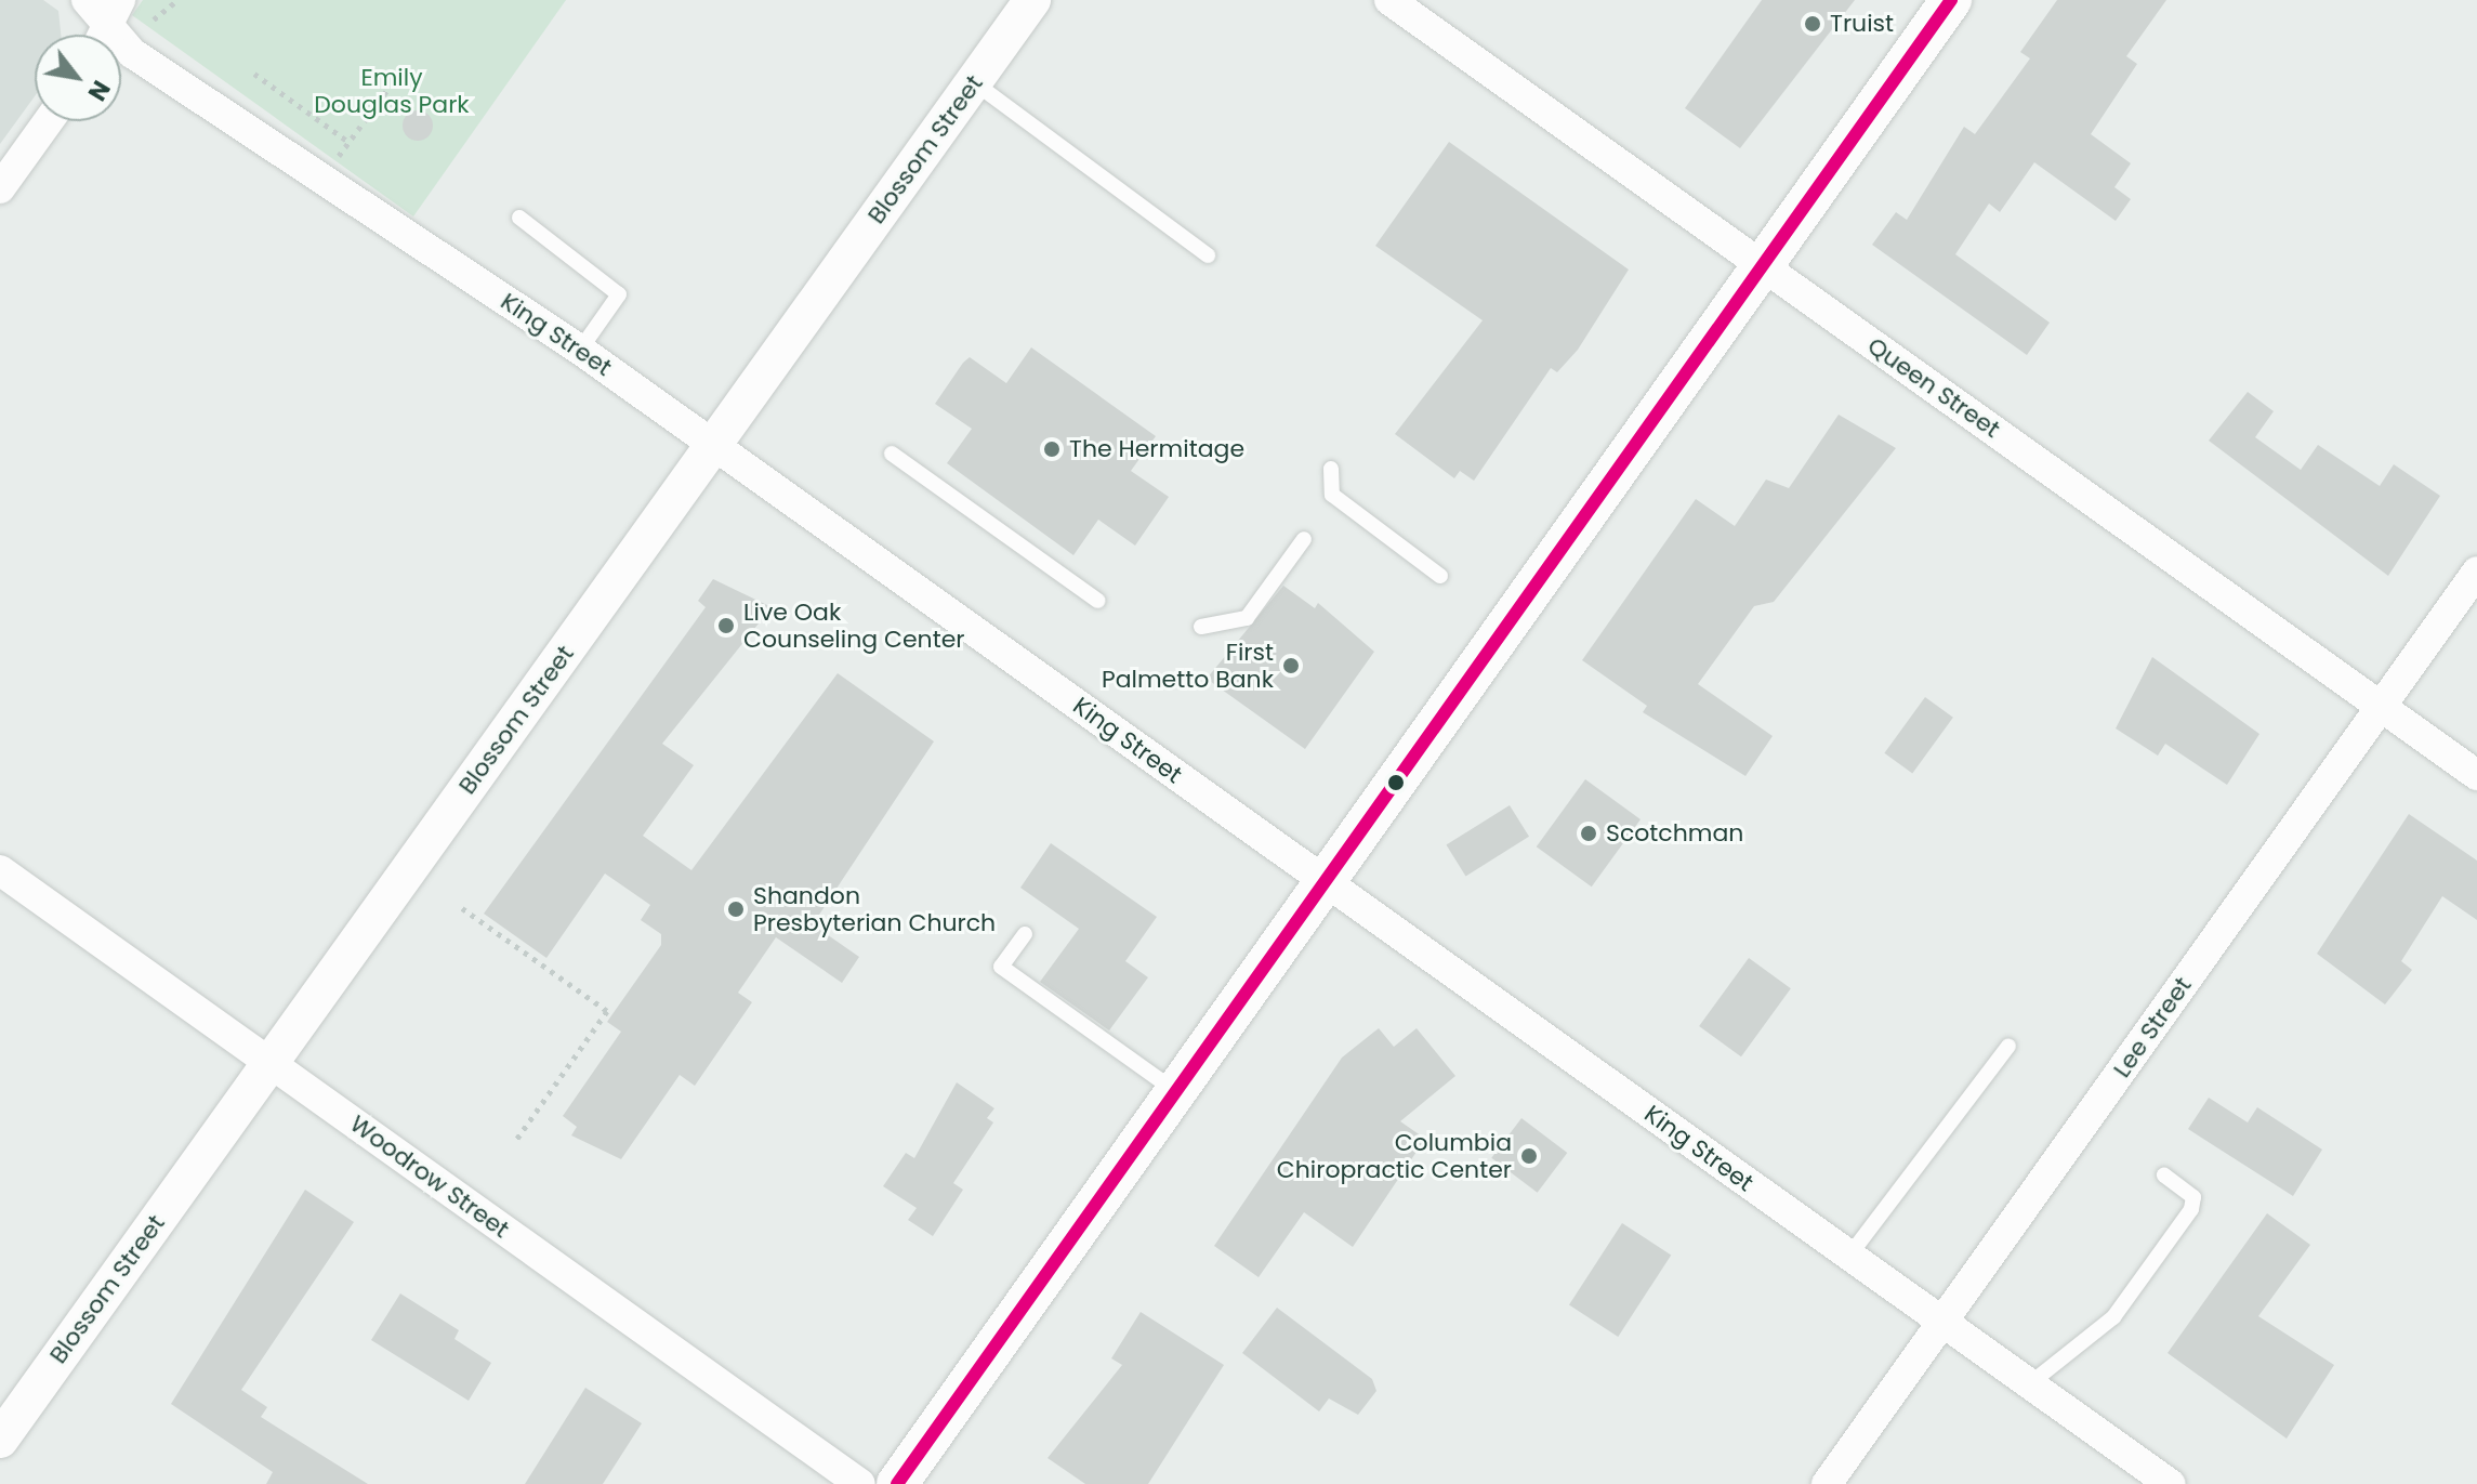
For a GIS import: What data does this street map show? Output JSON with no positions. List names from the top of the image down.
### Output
{
  "streets": {
    "street": [
      "Blossom Street",
      "King Street",
      "Queen Street",
      "Lee Street",
      "Woodrow Street"
    ]
  },
  "crossings": [
    ["Blossom Street", "King Street"],
    ["Blossom Street", "Woodrow Street"],
    ["King Street", "Lee Street"],
    ["Queen Street", "Lee Street"]
  ],
  "parks": ["Emily Douglas Park"],
  "places": [
    "Truist",
    "The Hermitage",
    "Live Oak Counseling Center",
    "First Palmetto Bank",
    "Scotchman",
    "Shandon Presbyterian Church",
    "Columbia Chiropractic Center"
  ],
  "north": "bottom right"
}
